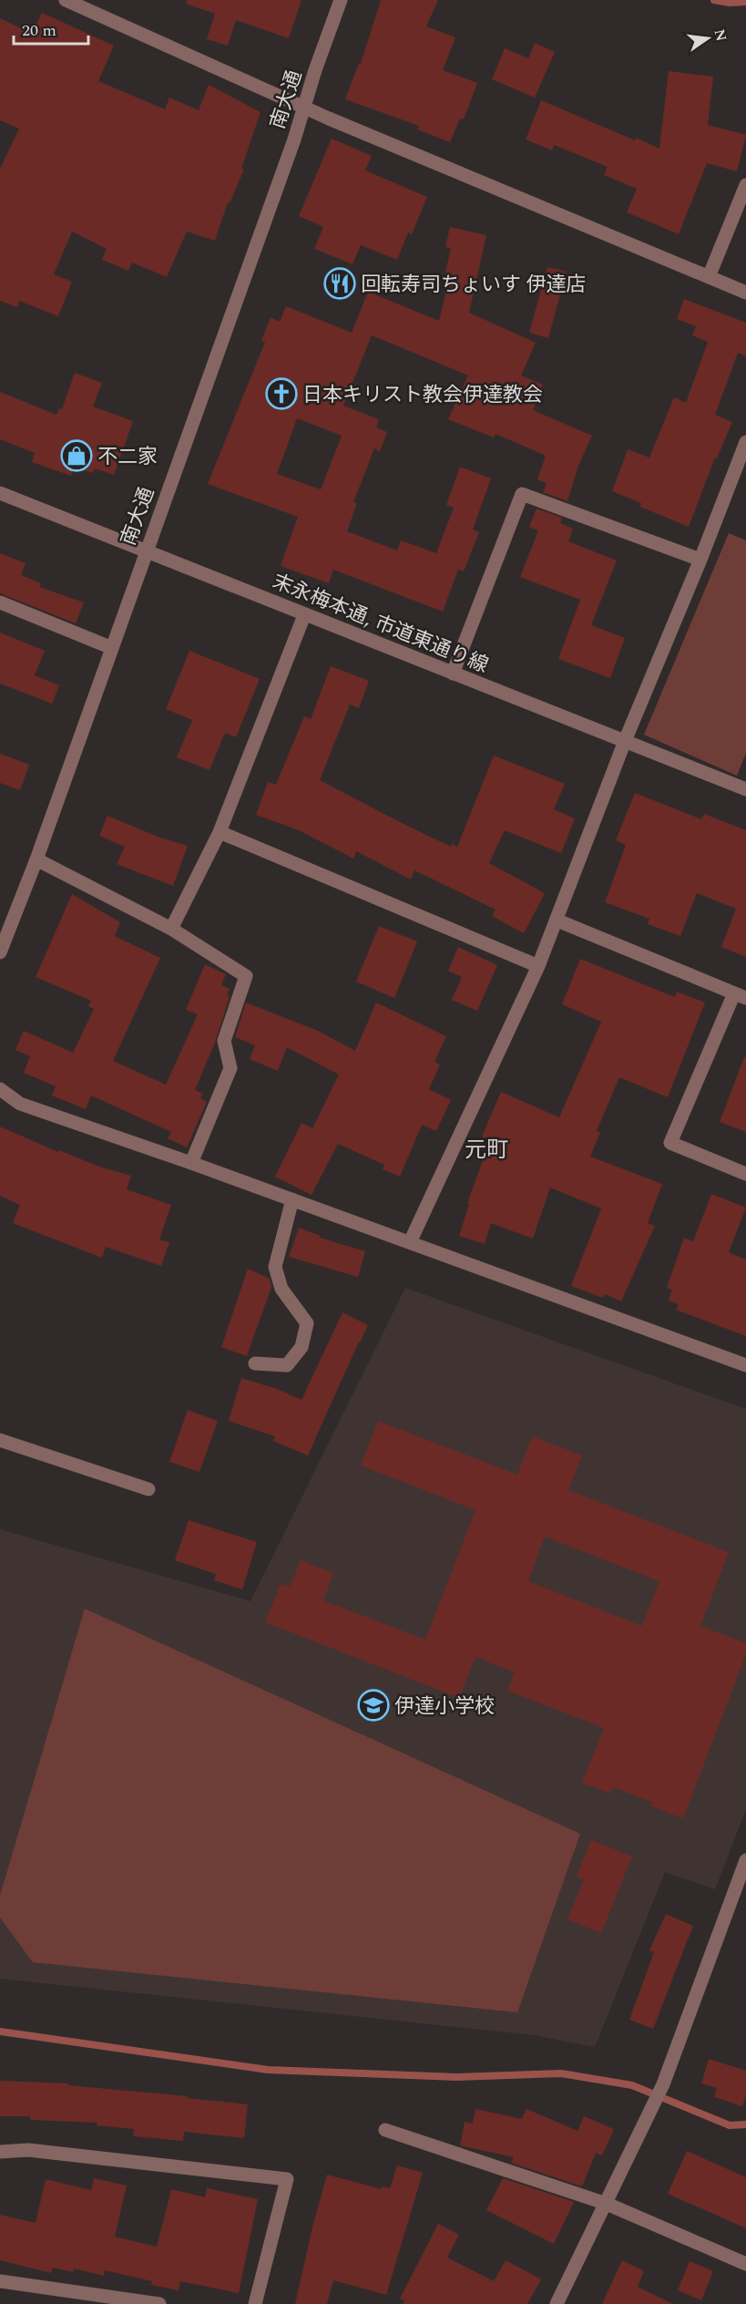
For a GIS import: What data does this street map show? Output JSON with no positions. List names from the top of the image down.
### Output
{
  "streets": {
    "street": ["南大通", "末永梅本通, 市道東通り線"]
  },
  "crossings": [
    ["南大通", "末永梅本通, 市道東通り線"]
  ],
  "districts": ["元町"],
  "places": {
    "restaurant": ["回転寿司ちょいす 伊達店"],
    "church": ["日本キリスト教会伊達教会"],
    "shop": ["不二家"],
    "school or university": ["伊達小学校"]
  },
  "scale_bar": "20 m",
  "north": "right"
}
